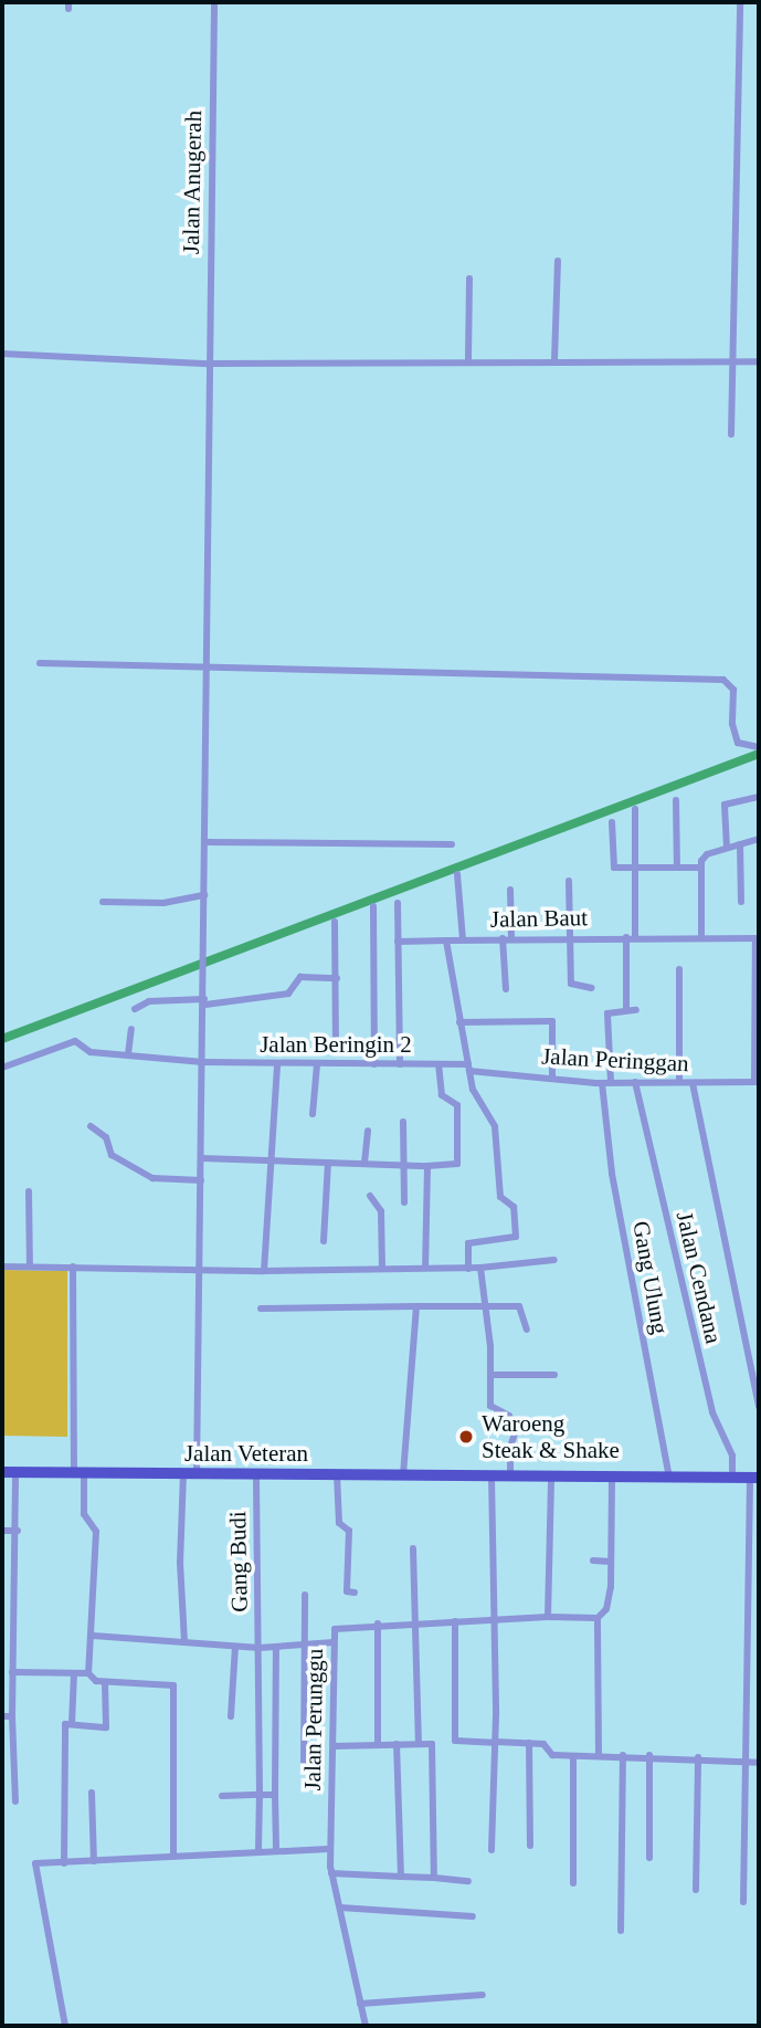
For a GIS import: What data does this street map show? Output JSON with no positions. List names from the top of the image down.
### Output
{
  "streets": {
    "main road": ["Jalan Veteran"],
    "street": [
      "Jalan Anugerah",
      "Jalan Baut",
      "Jalan Beringin 2",
      "Jalan Peringgan",
      "Gang Ulung",
      "Jalan Cendana",
      "Gang Budi",
      "Jalan Perunggu"
    ]
  },
  "crossings": [
    ["Jalan Anugerah", "Jalan Beringin 2"],
    ["Jalan Anugerah", "Jalan Veteran"],
    ["Jalan Beringin 2", "Jalan Peringgan"],
    ["Jalan Peringgan", "Gang Ulung"],
    ["Jalan Peringgan", "Jalan Cendana"],
    ["Gang Ulung", "Jalan Veteran"],
    ["Jalan Cendana", "Jalan Veteran"],
    ["Jalan Veteran", "Gang Budi"]
  ],
  "places": ["Waroeng Steak & Shake"]
}
